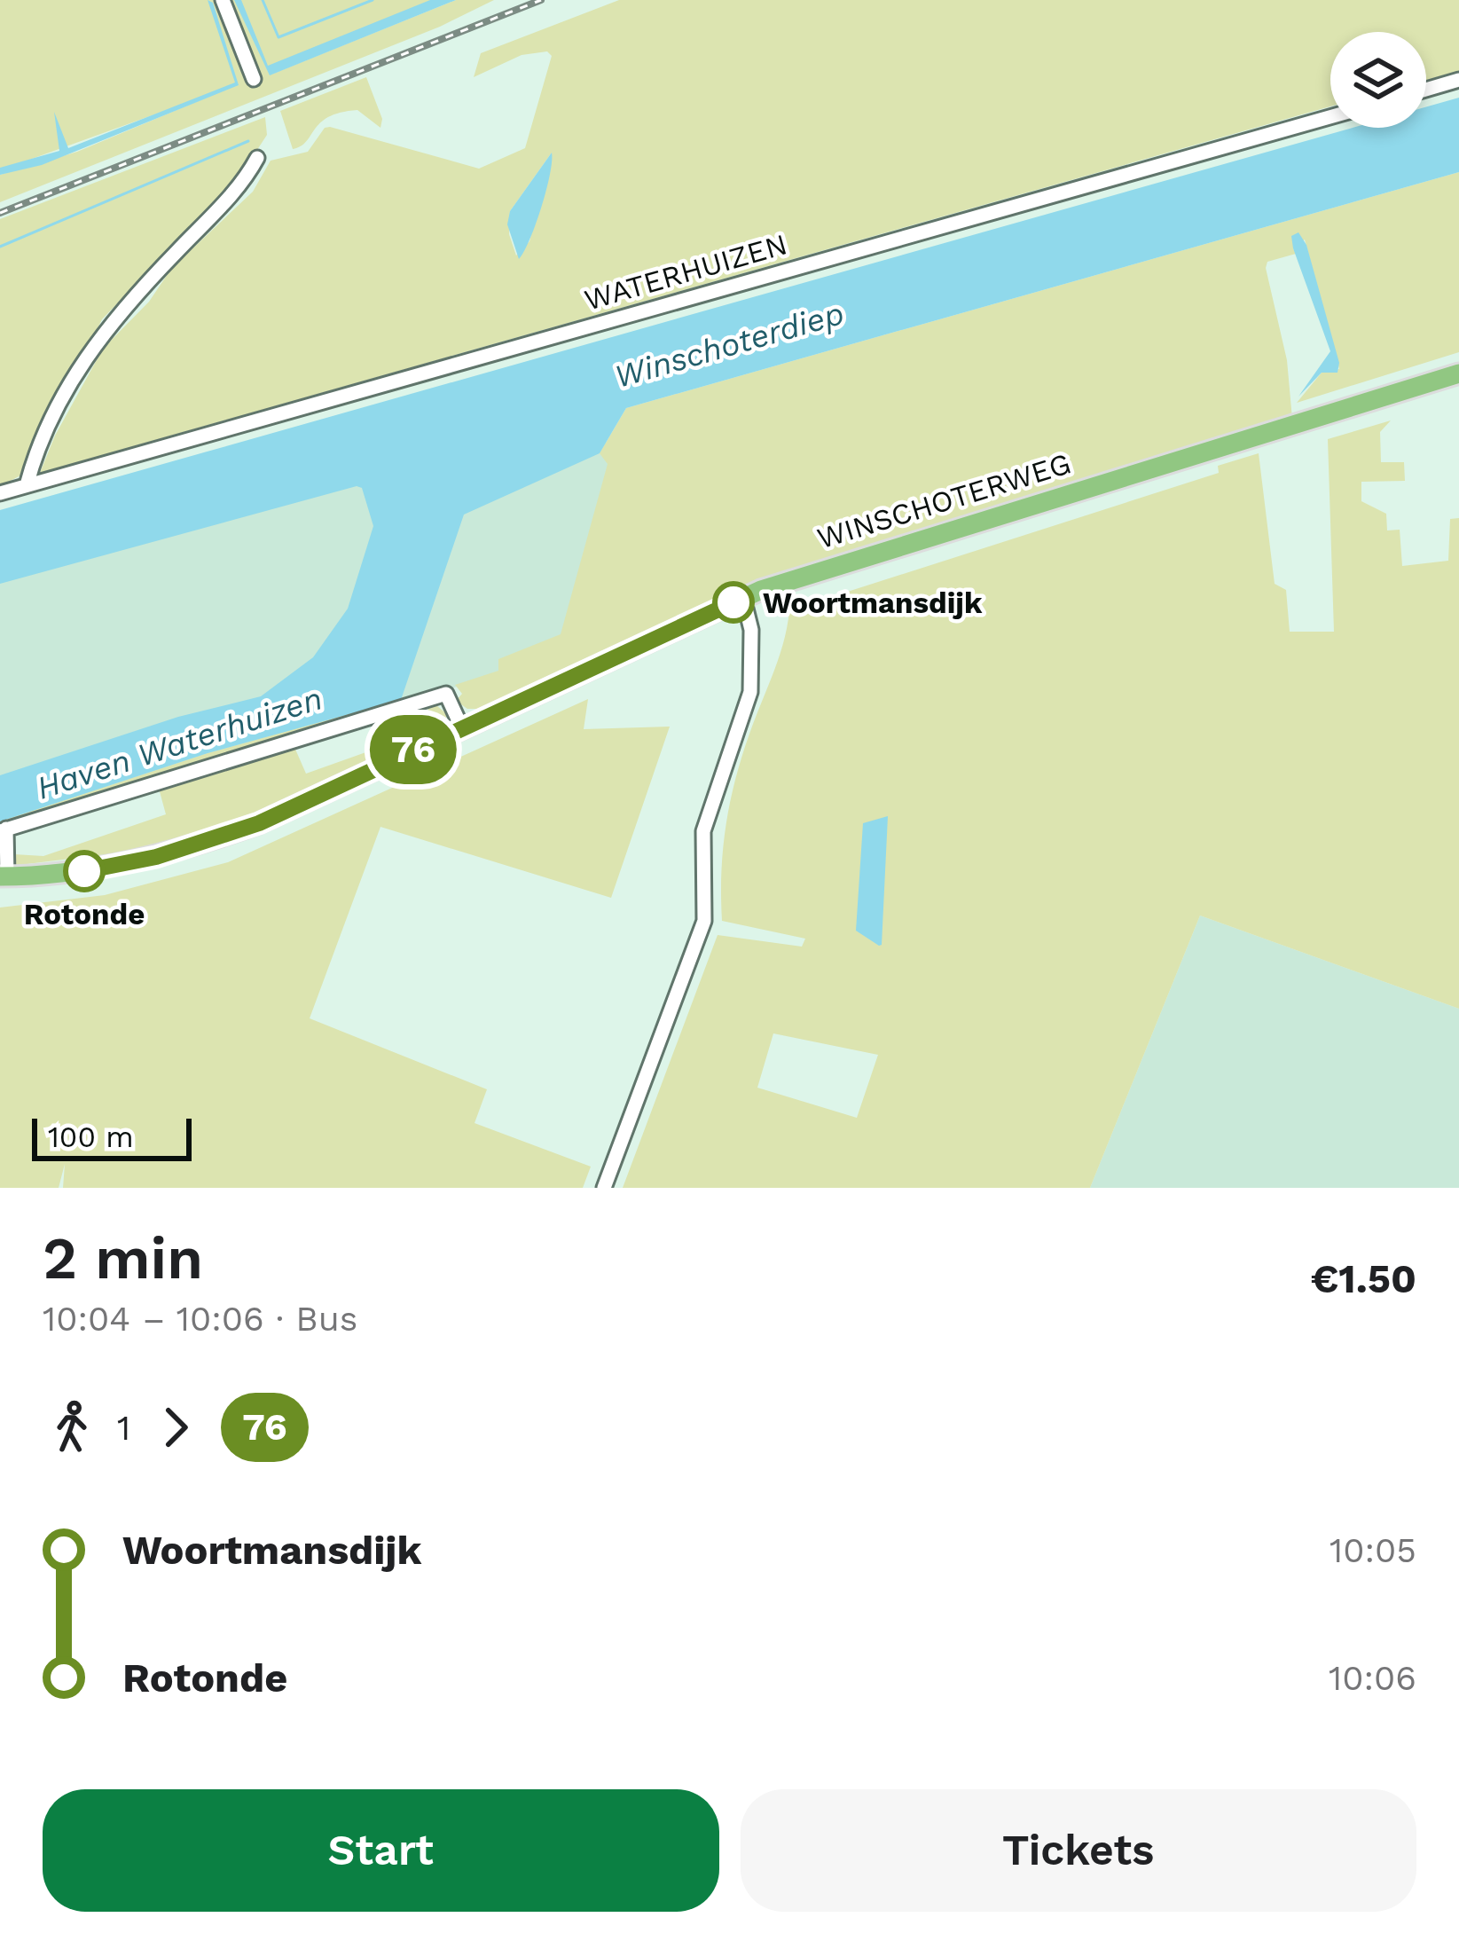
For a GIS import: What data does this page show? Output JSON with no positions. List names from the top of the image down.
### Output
{
  "streets": {
    "main road": ["WINSCHOTERWEG"],
    "street": ["WATERHUIZEN"]
  },
  "water": ["Winschoterdiep", "Haven Waterhuizen"],
  "places": ["Woortmansdijk", "Rotonde"],
  "lines": ["bus line 76"],
  "scale_bar": "100 m",
  "page": {
    "on_map": "76",
    "scale": "100 m",
    "heading": ["2 min", "10:04 – 10:06 · Bus", "€1.50"],
    "legs": ["1", "76"],
    "list": [
      {
        "name": "Woortmansdijk",
        "value": "10:05"
      },
      {
        "name": "Rotonde",
        "value": "10:06"
      }
    ],
    "buttons": ["Start", "Tickets"]
  }
}
